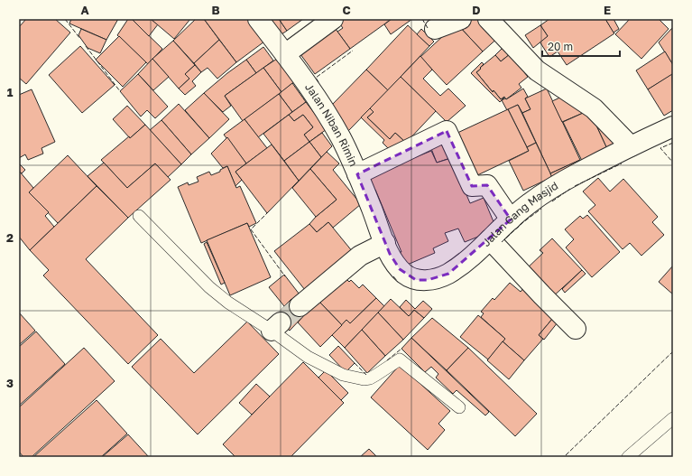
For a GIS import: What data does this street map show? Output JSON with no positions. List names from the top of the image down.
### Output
{
  "streets": {
    "street": ["Jalan Niban Rimin", "Jalan Gang Masjid"]
  },
  "crossings": [
    ["Jalan Niban Rimin", "Jalan Gang Masjid"]
  ],
  "scale_bar": "20 m",
  "grid": {
    "columns": [
      "A",
      "B",
      "C",
      "D",
      "E"
    ],
    "rows": ["1", "2", "3"]
  }
}
